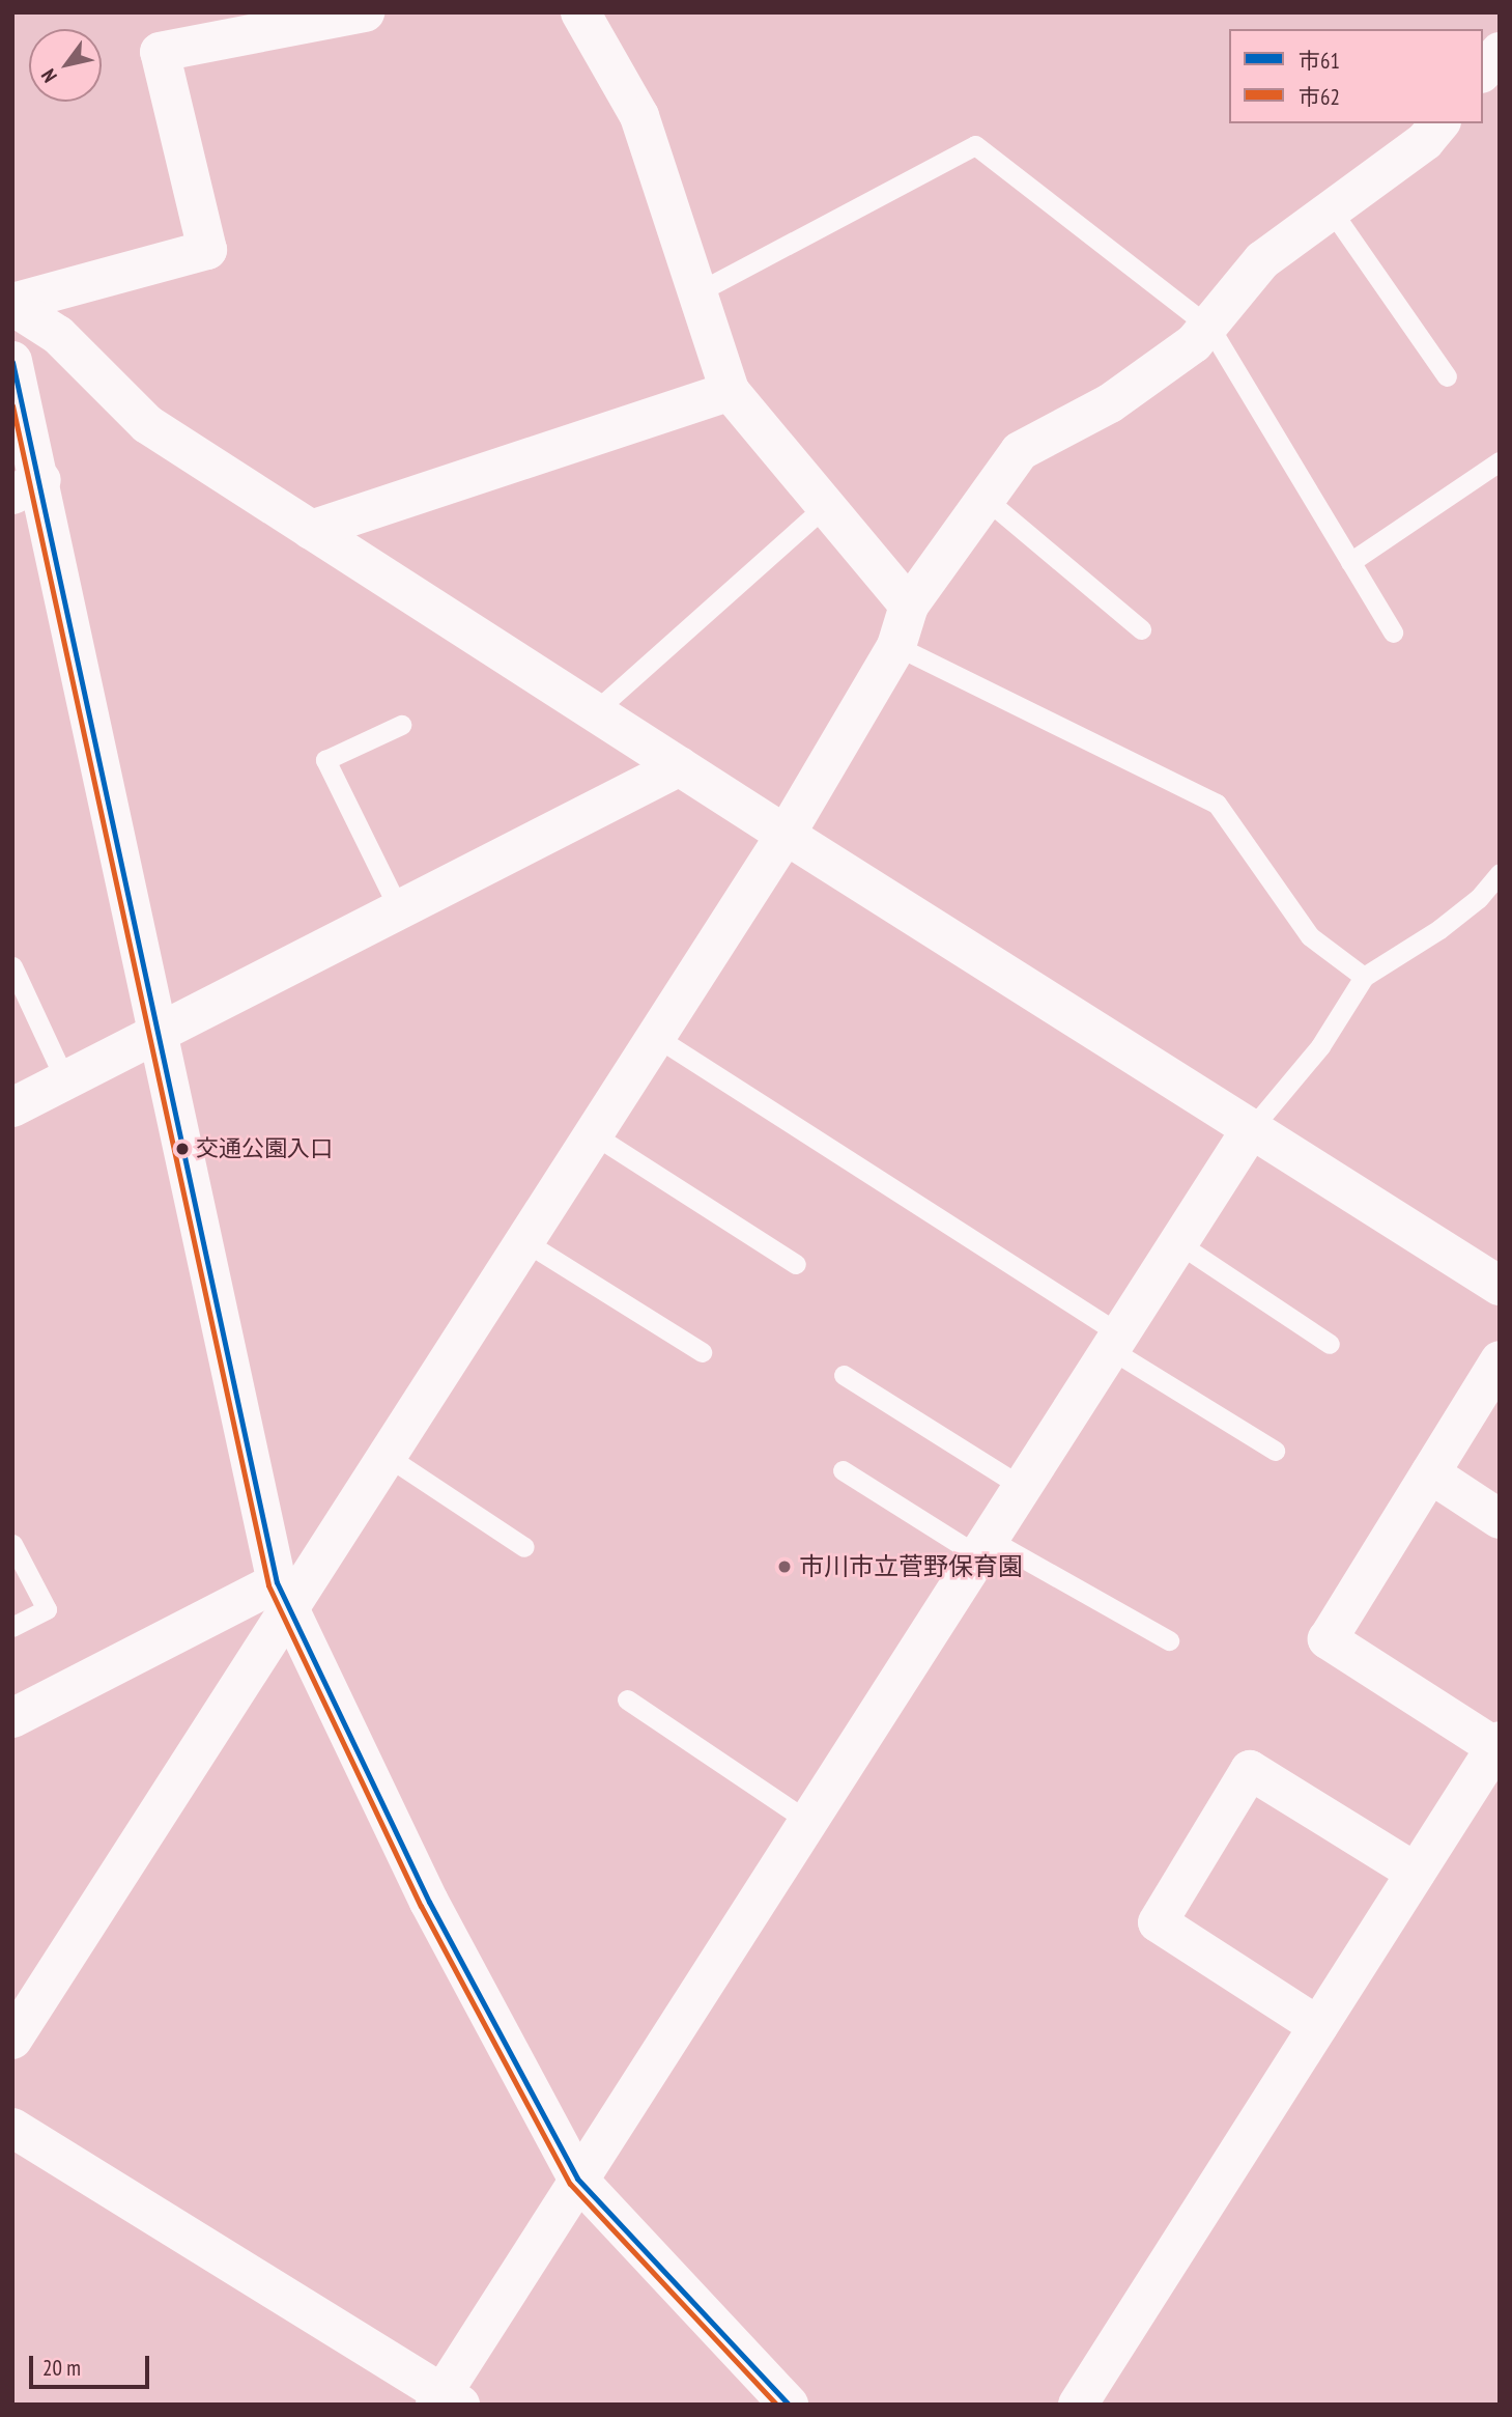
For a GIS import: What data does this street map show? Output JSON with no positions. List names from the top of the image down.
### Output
{
  "places": ["交通公園入口", "市川市立菅野保育園"],
  "lines": ["transit line 市61", "transit line 市62"],
  "legend": ["市61", "市62"],
  "scale_bar": "20 m",
  "north": "bottom left"
}
